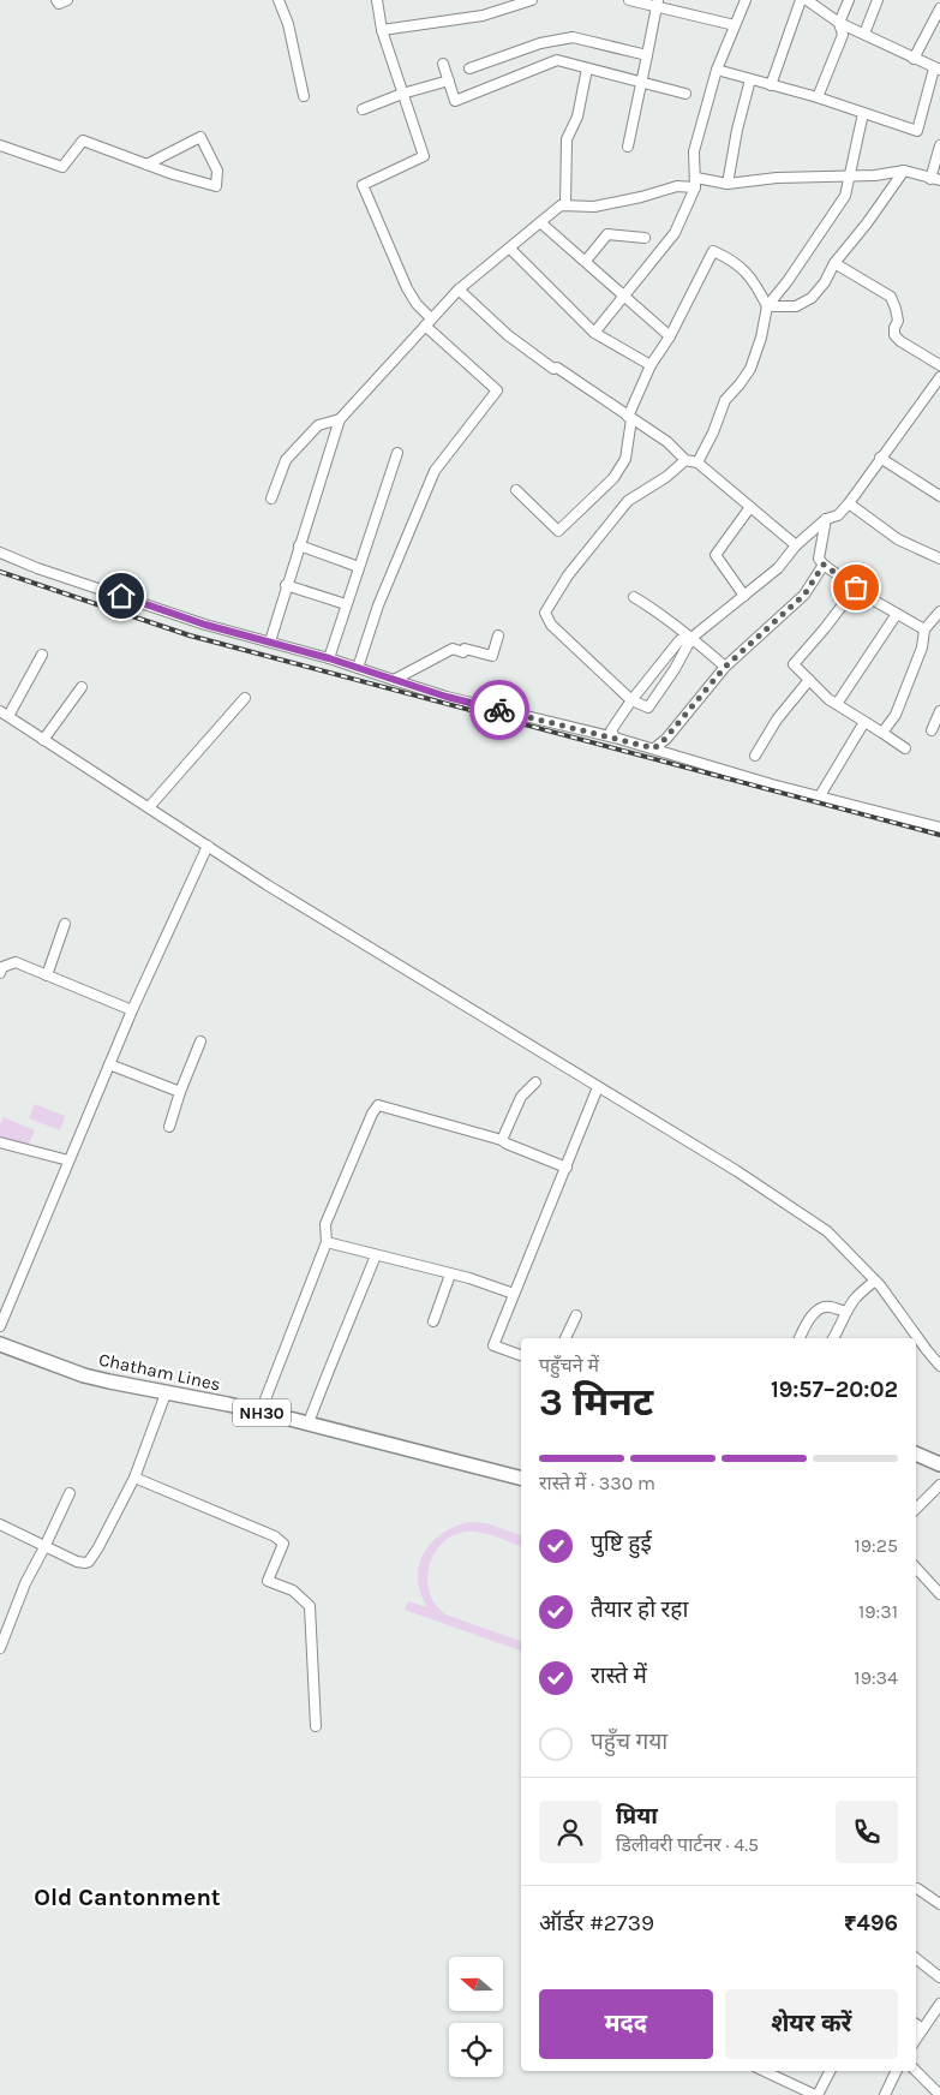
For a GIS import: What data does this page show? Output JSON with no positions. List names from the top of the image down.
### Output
{
  "streets": {
    "highway": ["Chatham Lines", "NH30"]
  },
  "districts": ["Old Cantonment"],
  "north": "left",
  "page": {
    "heading": ["3 मिनट", "पहुँचने में", "19:57–20:02"],
    "panel": [
      "प्रिया",
      "डिलीवरी पार्टनर · 4.5",
      "ऑर्डर #2739",
      "₹496"
    ],
    "bar": "रास्ते में · 330 m",
    "list": [
      ["पुष्टि हुई", "19:25"],
      ["तैयार हो रहा", "19:31"],
      ["रास्ते में", "19:34"],
      "पहुँच गया"
    ],
    "buttons": ["मदद", "शेयर करें"]
  }
}
